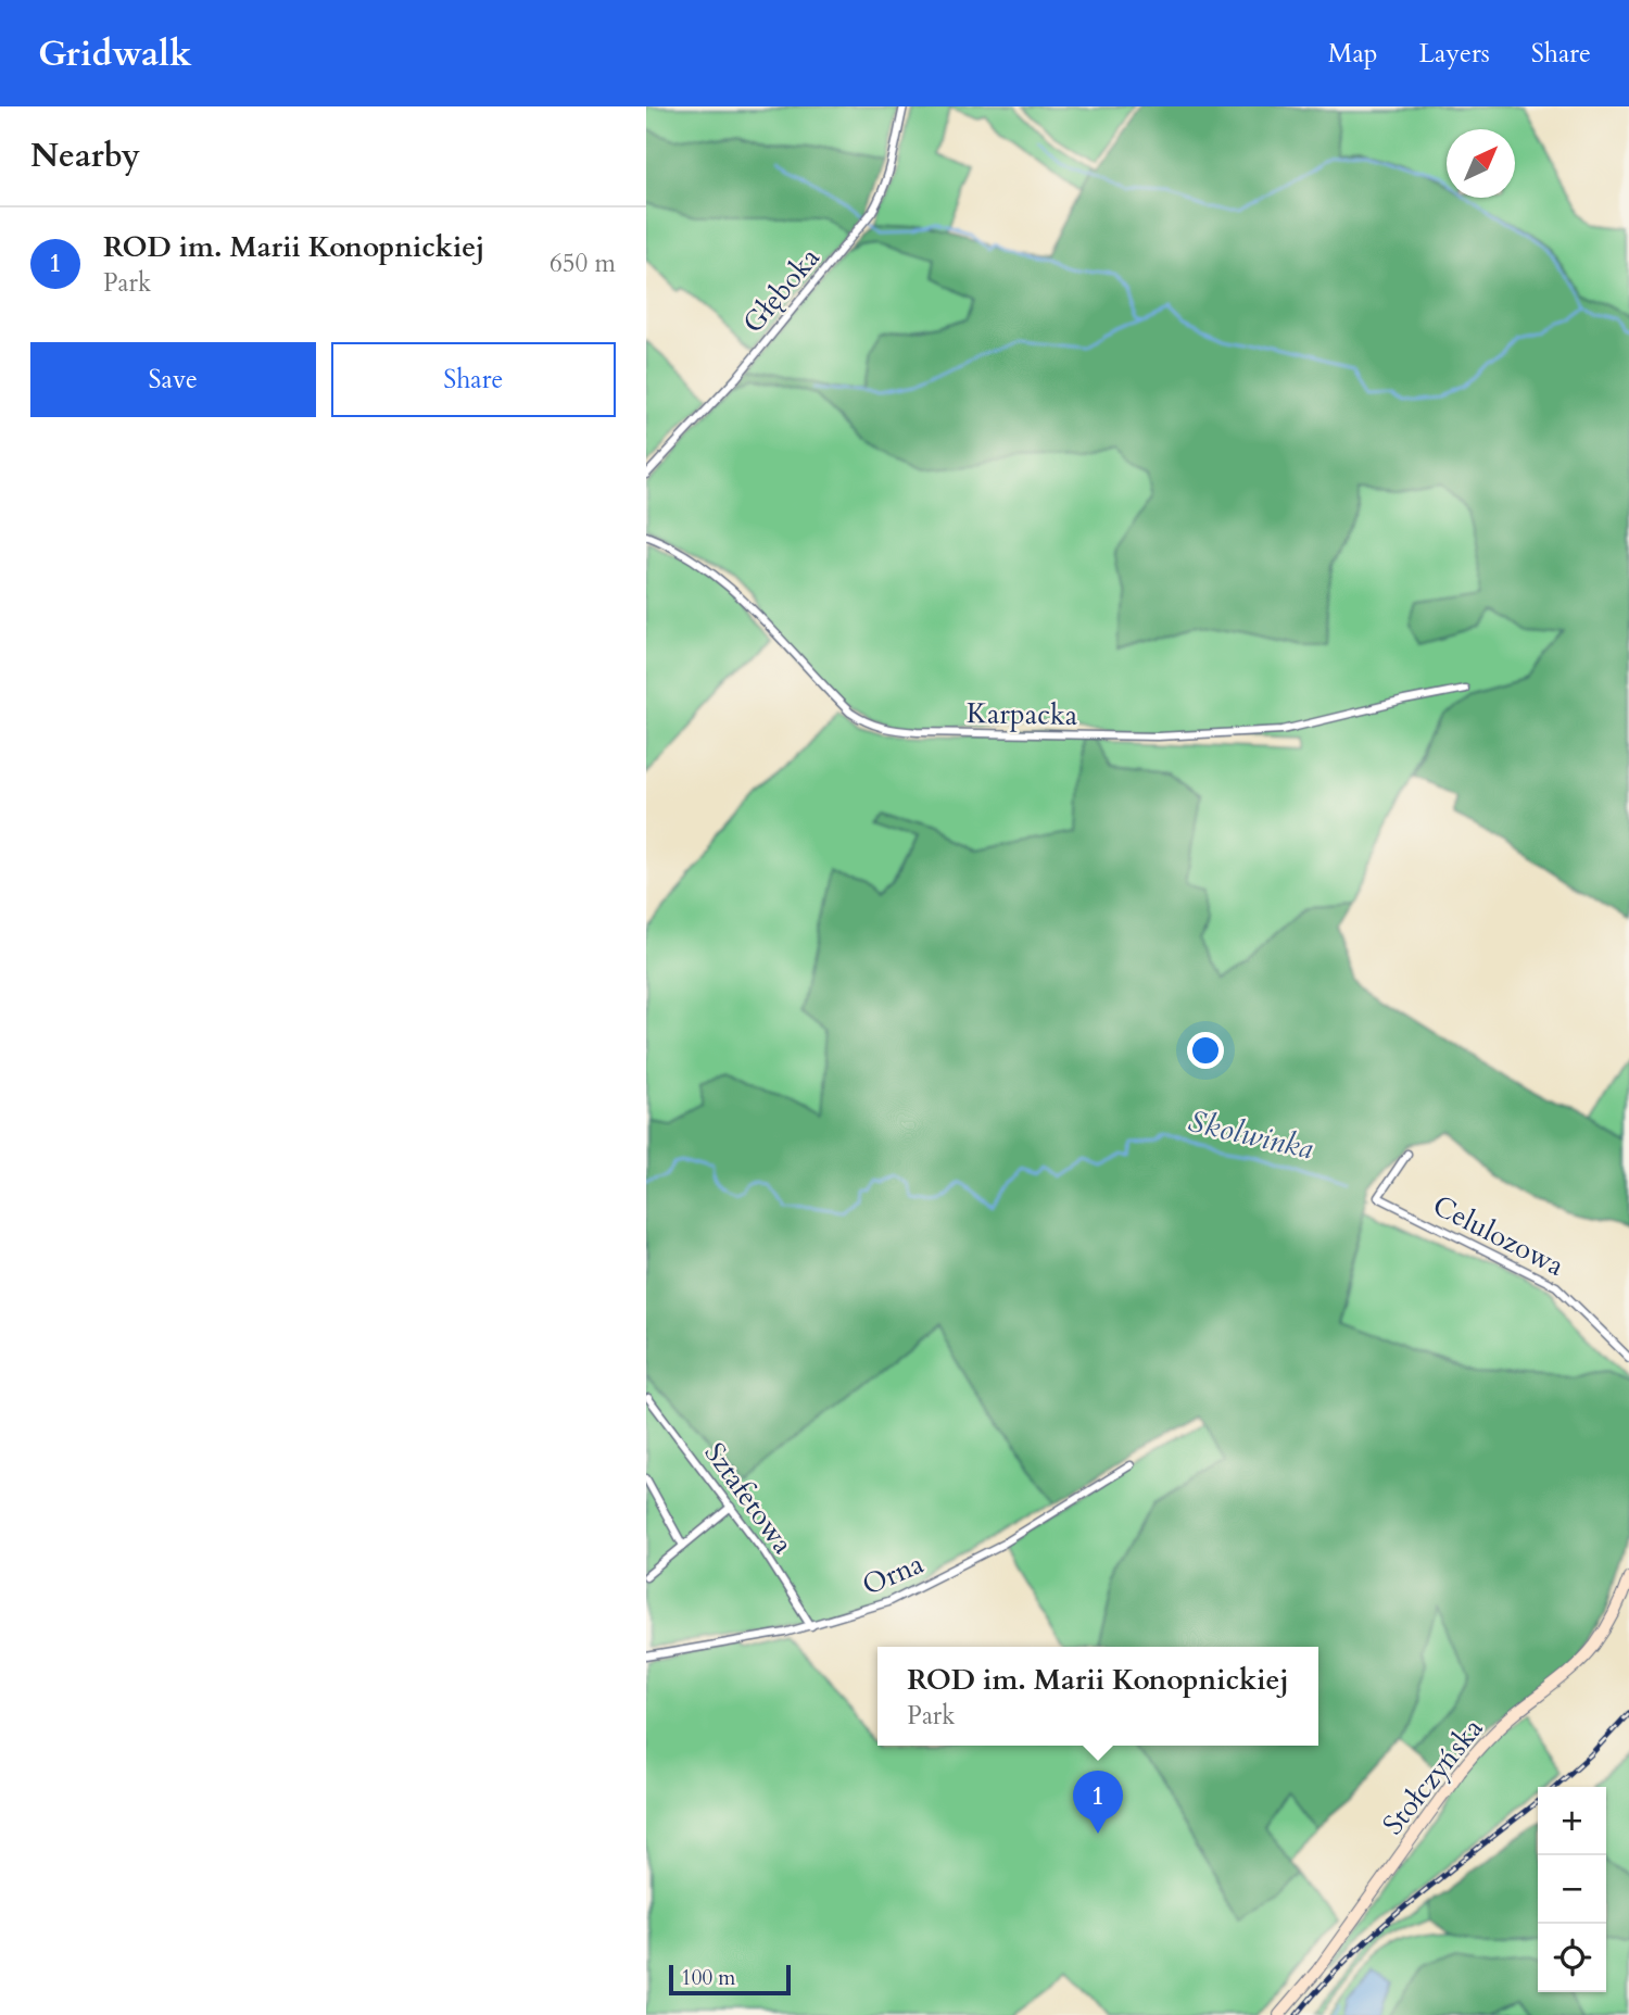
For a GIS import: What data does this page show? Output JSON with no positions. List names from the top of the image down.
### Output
{
  "streets": {
    "street": [
      "Głęboka",
      "Karpacka",
      "Celulozowa",
      "Sztafetowa",
      "Orna",
      "Stołczyńska"
    ]
  },
  "crossings": [
    ["Sztafetowa", "Orna"]
  ],
  "water": ["Skolwinka"],
  "scale_bar": "100 m",
  "north": "top right",
  "page": {
    "header": "Gridwalk",
    "nav": ["Map", "Layers", "Share"],
    "heading": "Nearby",
    "list": [
      {
        "mark": "1",
        "name": "ROD im. Marii Konopnickiej",
        "note": "Park",
        "value": "650 m"
      }
    ],
    "buttons": ["Save", "Share"],
    "popup": ["ROD im. Marii Konopnickiej", "Park"],
    "pins": "1",
    "map_buttons": ["+", "−"],
    "scale": "100 m"
  }
}
